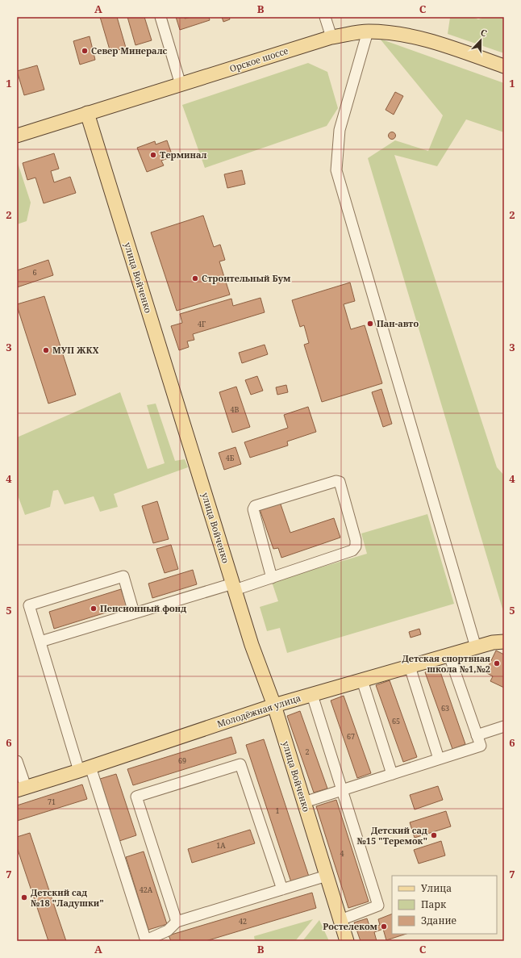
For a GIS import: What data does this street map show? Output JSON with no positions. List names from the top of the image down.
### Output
{
  "streets": {
    "main road": ["Орское шоссе", "улица Войченко", "Молодёжная улица"]
  },
  "crossings": [
    ["Орское шоссе", "улица Войченко"],
    ["улица Войченко", "Молодёжная улица"]
  ],
  "places": [
    "Север Минералс",
    "Терминал",
    "Строительный Бум",
    "Пан-авто",
    "МУП ЖКХ",
    "Пенсионный фонд",
    "Детская спортвная школа №1,№2",
    "Детский сад №15 \"Теремок\"",
    "Детский сад №18 \"Ладушки\"",
    "Ростелеком"
  ],
  "house_numbers": [
    "6",
    "4Г",
    "4В",
    "4Б",
    "63",
    "65",
    "67",
    "2",
    "69",
    "71",
    "1",
    "1А",
    "4",
    "42А",
    "42"
  ],
  "legend": ["Улица", "Парк", "Здание"],
  "north": "top",
  "grid": {
    "columns": ["A", "B", "C"],
    "rows": [
      "1",
      "2",
      "3",
      "4",
      "5",
      "6",
      "7"
    ]
  }
}
